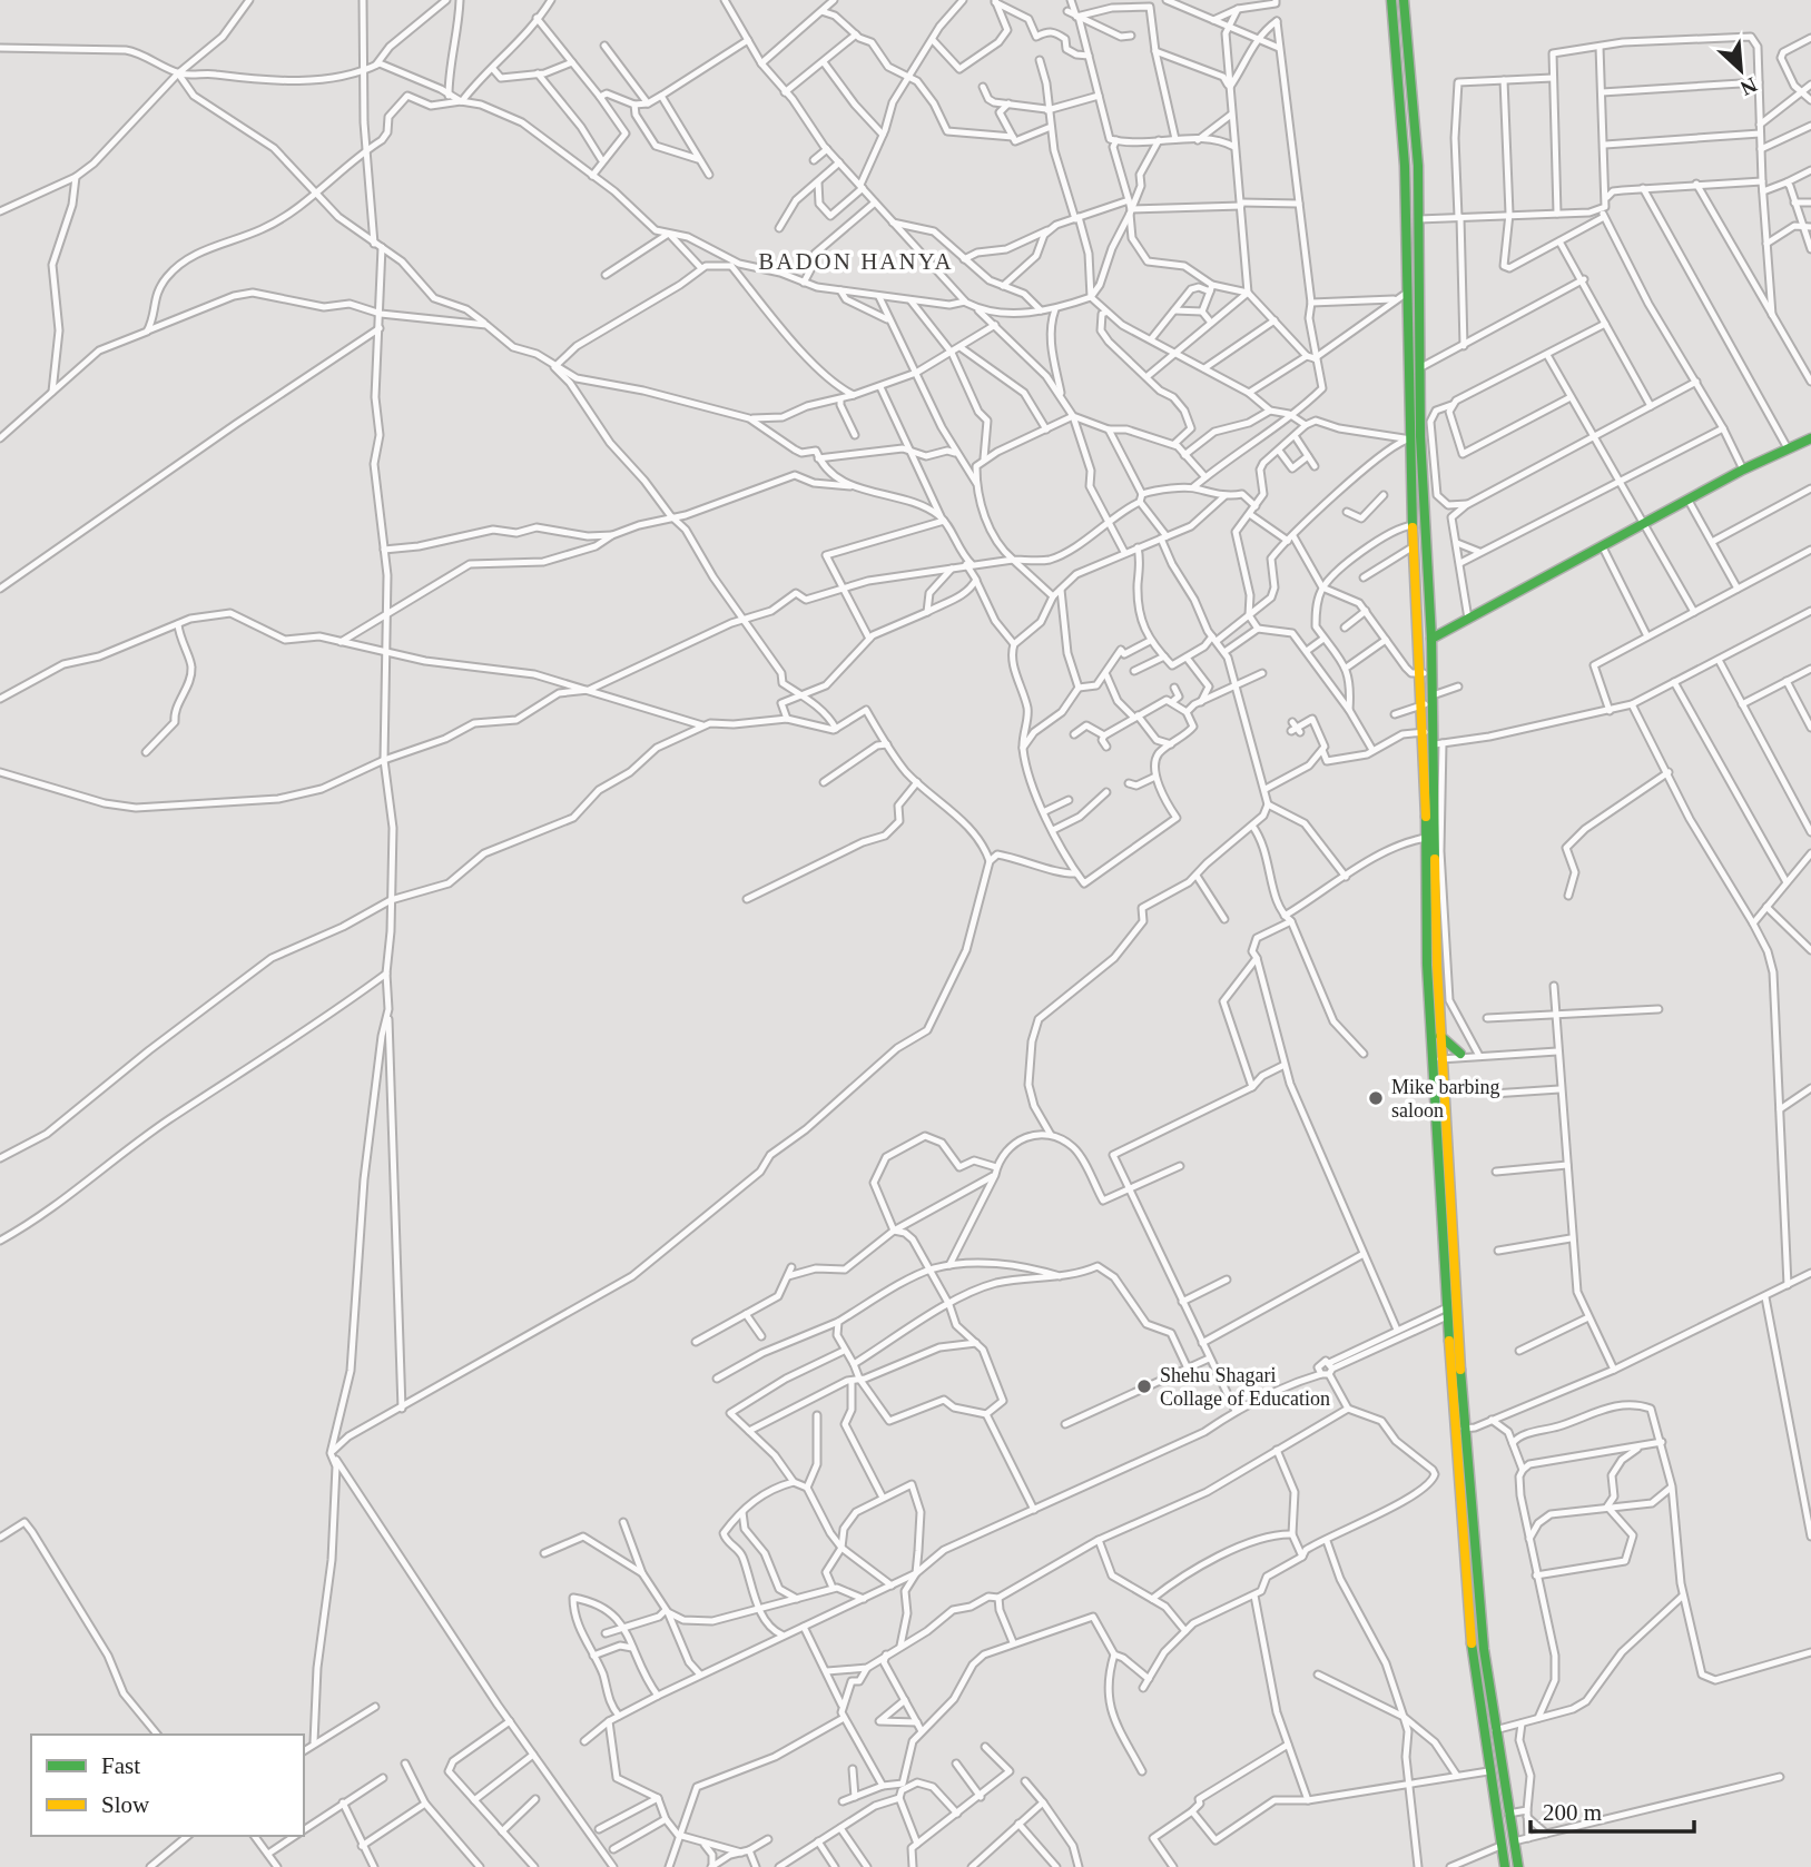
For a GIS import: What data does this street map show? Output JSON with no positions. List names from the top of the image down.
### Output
{
  "districts": ["BADON HANYA"],
  "places": ["Mike barbing saloon", "Shehu Shagari Collage of Education"],
  "legend": ["Fast", "Slow"],
  "scale_bar": "200 m",
  "north": "bottom right"
}
